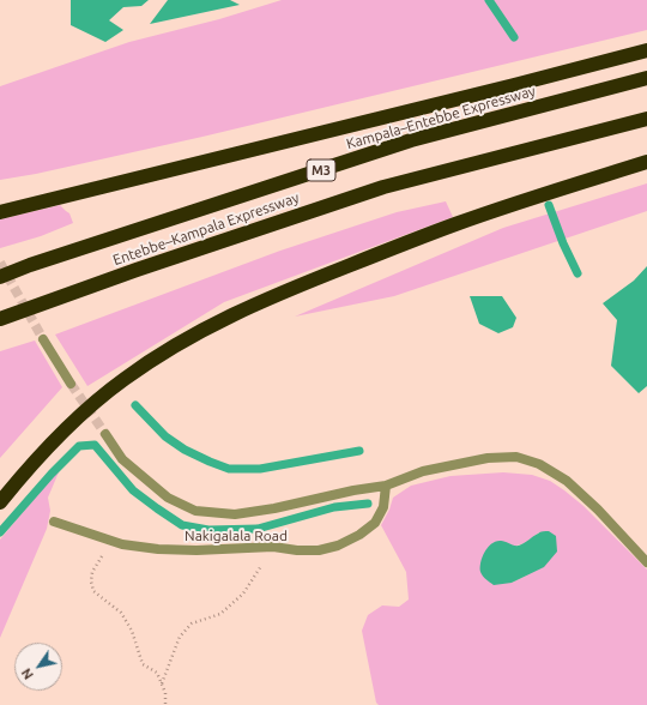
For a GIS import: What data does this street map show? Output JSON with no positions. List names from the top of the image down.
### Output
{
  "streets": {
    "highway": ["Kampala–Entebbe Expressway", "M3", "Entebbe–Kampala Expressway"],
    "street": ["Nakigalala Road"]
  },
  "north": "bottom left"
}
